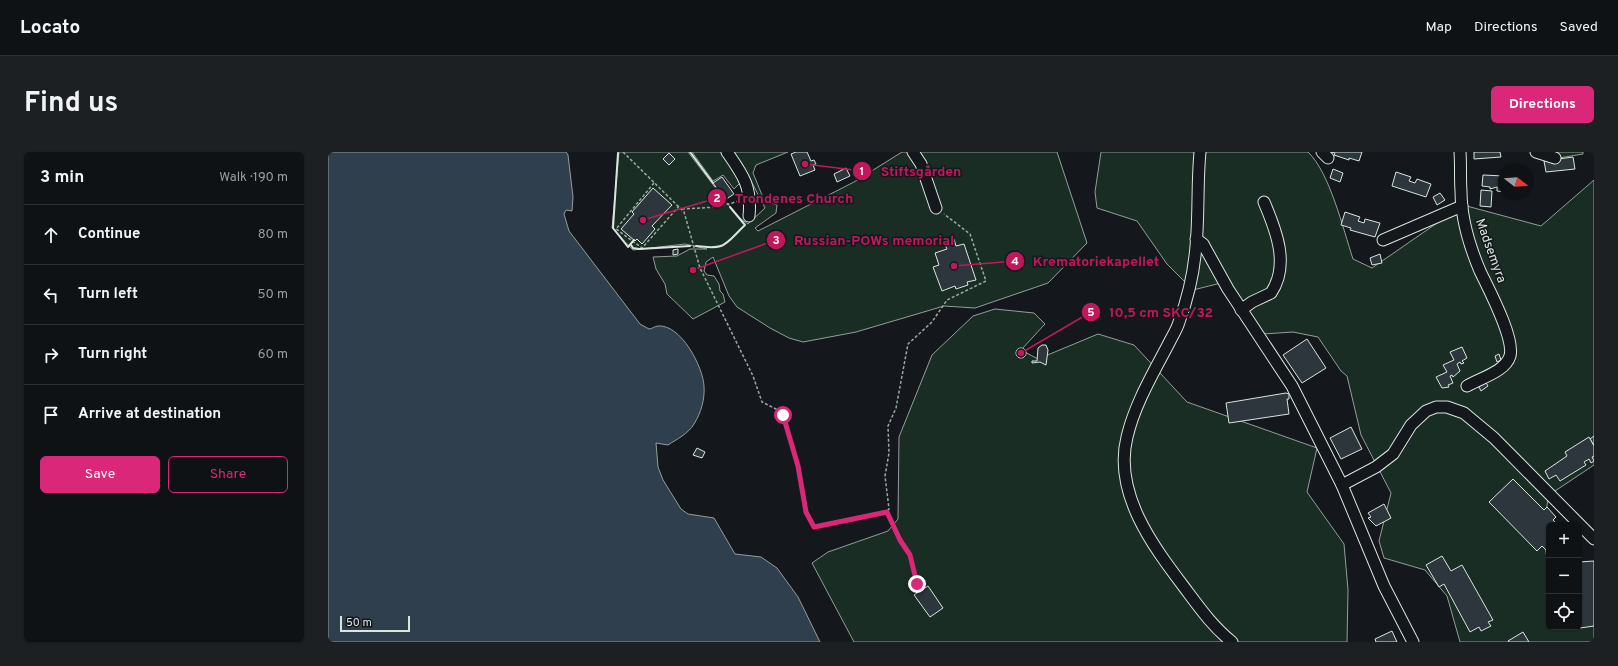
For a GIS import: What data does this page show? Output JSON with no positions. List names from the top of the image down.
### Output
{
  "streets": {
    "street": ["Madsemyra"]
  },
  "places": [
    "Stiftsgården",
    "Trondenes Church",
    "Krematoriekapellet",
    "Russian-POWs memorial",
    "10,5 cm SKC/32"
  ],
  "scale_bar": "50 m",
  "north": "right",
  "page": {
    "header": "Locato",
    "nav": ["Map", "Directions", "Saved"],
    "title": "Find us",
    "buttons": [
      "Directions",
      ["Save", "Share"]
    ],
    "heading": ["3 min", "Walk · 190 m"],
    "list": [
      ["Continue", "80 m"],
      ["Turn left", "50 m"],
      ["Turn right", "60 m"],
      "Arrive at destination"
    ],
    "map_buttons": ["+", "−"],
    "scale": "50 m"
  }
}
